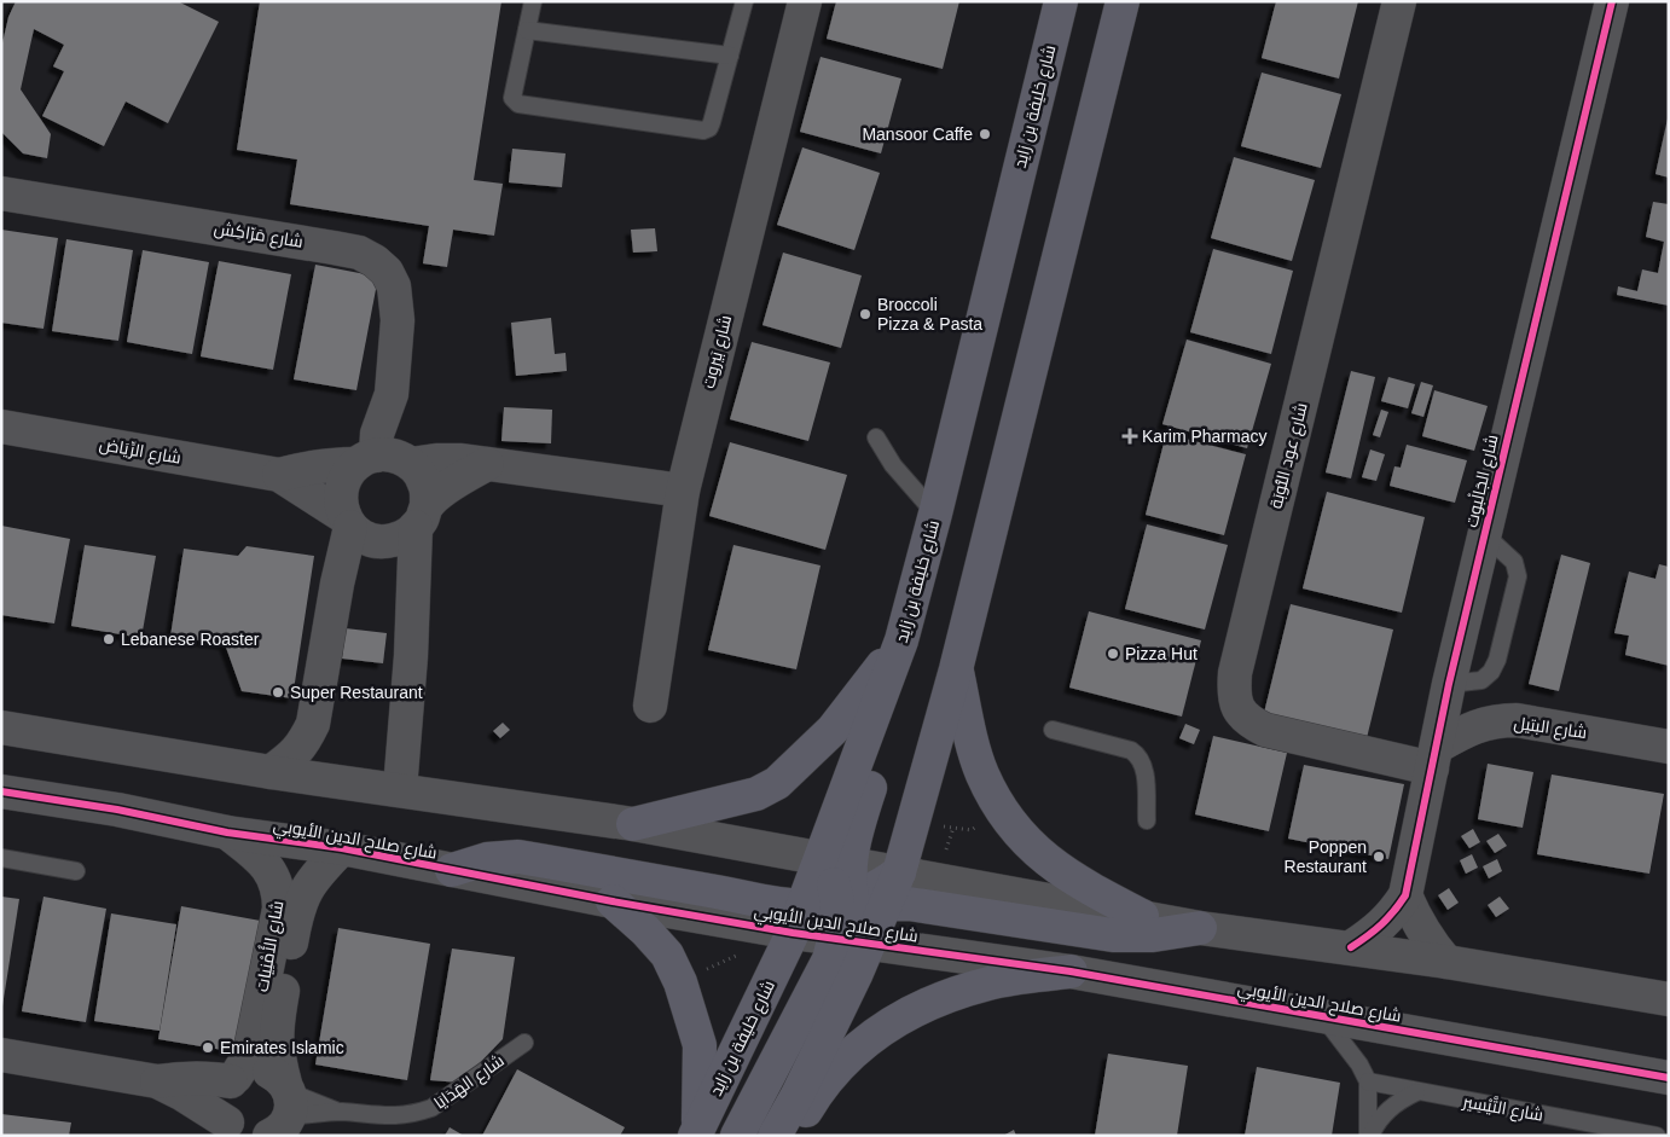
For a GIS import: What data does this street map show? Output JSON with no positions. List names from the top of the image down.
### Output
{
  "streets": {
    "main road": ["شارع خليفة بن زايد"],
    "street": [
      "شارع مَرّاكِش",
      "شارع بَيروت",
      "شارع الرِّيَاض",
      "شارع عود التُّوبَة",
      "شارع الجَالْبوت",
      "شارع البتيل",
      "شارع صلاح الدين الأيوبي",
      "شارع الأُمْنِيات"
    ],
    "lane": ["شارع الهَدَايَا", "شارع التَّيْسِير"]
  },
  "crossings": [
    ["شارع خليفة بن زايد", "شارع صلاح الدين الأيوبي"],
    ["شارع مَرّاكِش", "شارع الرِّيَاض"],
    ["شارع بَيروت", "شارع الرِّيَاض"],
    ["شارع عود التُّوبَة", "شارع الجَالْبوت"],
    ["شارع عود التُّوبَة", "شارع البتيل"],
    ["شارع الجَالْبوت", "شارع البتيل"],
    ["شارع صلاح الدين الأيوبي", "شارع الأُمْنِيات"],
    ["شارع الأُمْنِيات", "شارع الهَدَايَا"]
  ],
  "places": {
    "other": [
      "Mansoor Caffe",
      "Broccoli Pizza & Pasta",
      "Lebanese Roaster",
      "Pizza Hut",
      "Super Restaurant",
      "Poppen Restaurant",
      "Emirates Islamic"
    ],
    "health": ["Karim Pharmacy"]
  }
}
